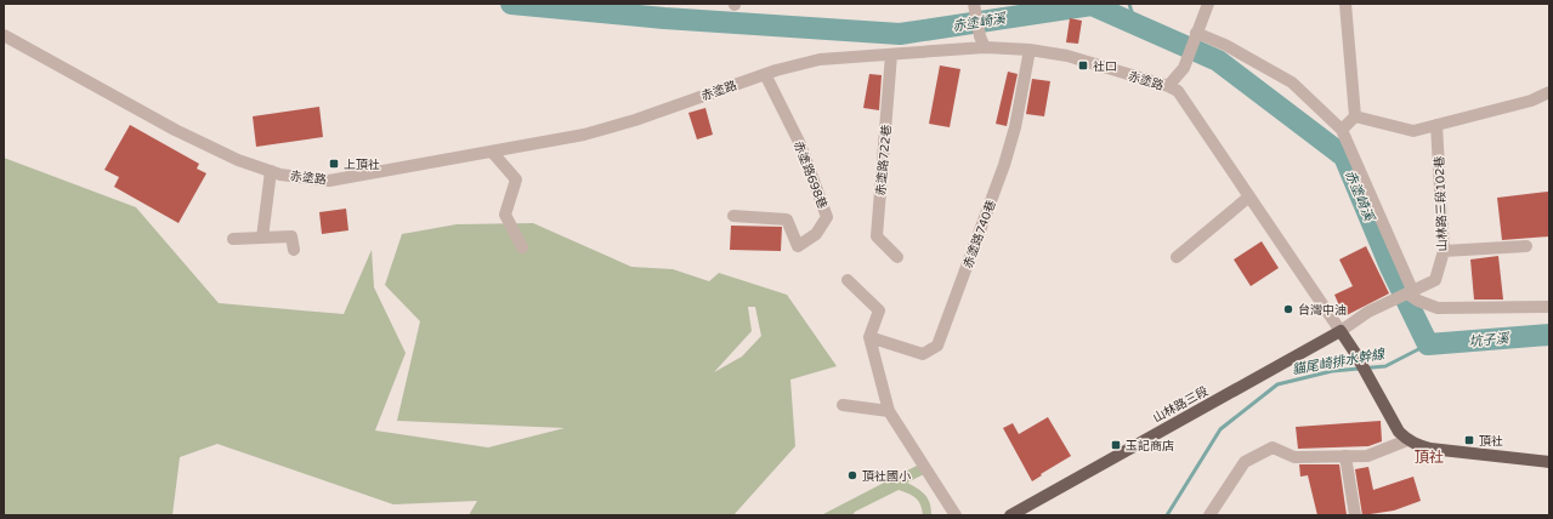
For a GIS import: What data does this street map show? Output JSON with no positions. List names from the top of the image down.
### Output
{
  "streets": {
    "main road": ["山林路三段"],
    "street": [
      "赤塗路",
      "赤塗路722巷",
      "赤塗路698巷",
      "山林路三段102巷",
      "赤塗路740巷"
    ]
  },
  "crossings": [
    ["赤塗路", "赤塗路722巷"],
    ["赤塗路", "赤塗路698巷"],
    ["赤塗路", "赤塗路740巷"],
    ["赤塗路", "山林路三段"]
  ],
  "districts": ["頂社"],
  "water": ["赤塗崎溪", "坑子溪", "貓尾崎排水幹線"],
  "places": {
    "transit": [
      "社口",
      "上頂社",
      "頂社",
      "玉記商店"
    ],
    "other": ["台灣中油", "頂社國小"]
  }
}
